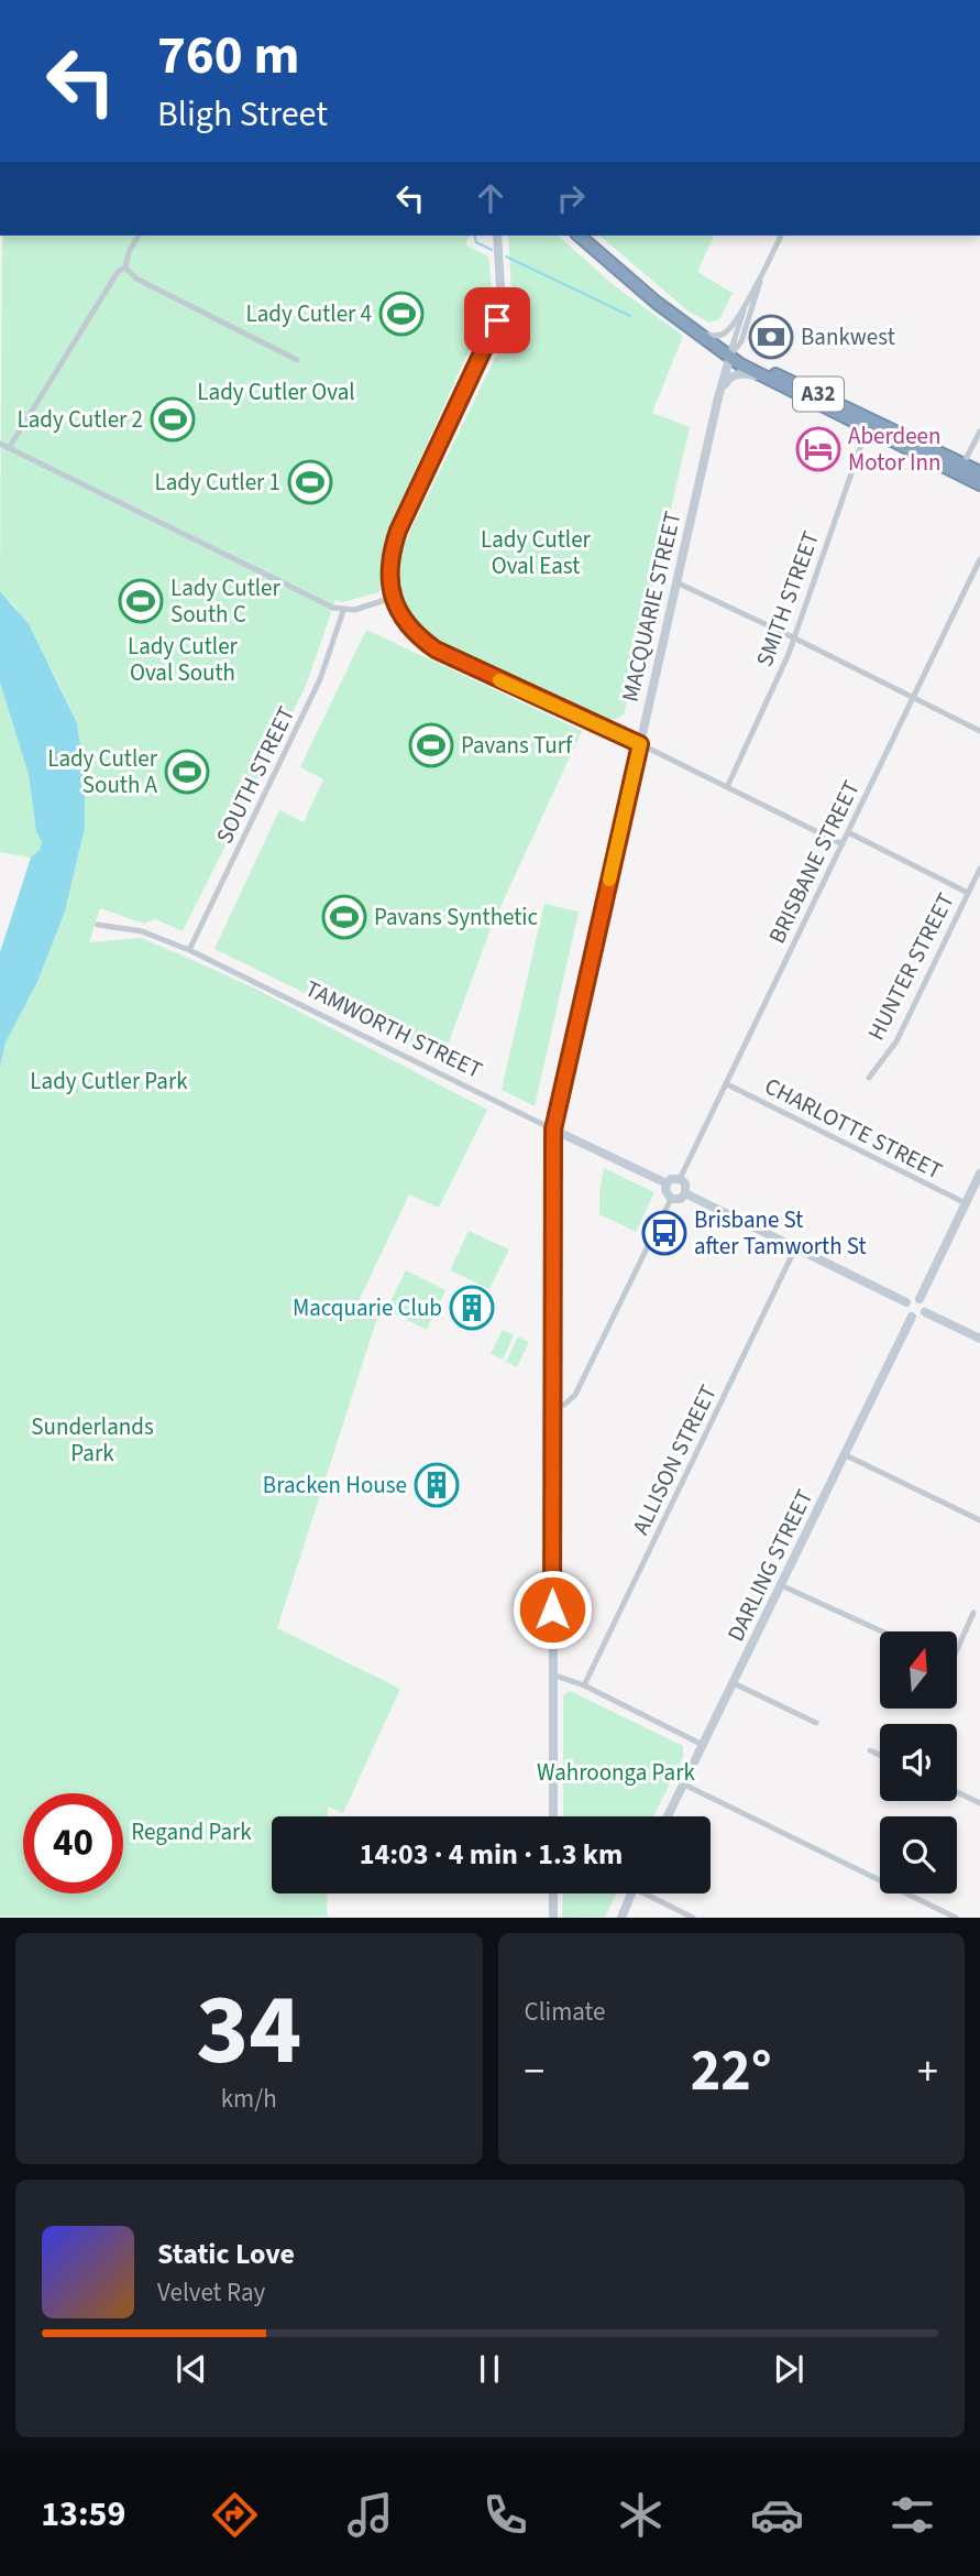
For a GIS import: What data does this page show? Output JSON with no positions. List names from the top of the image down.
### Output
{
  "streets": {
    "highway": ["A32"],
    "street": [
      "SMITH STREET",
      "MACQUARIE STREET",
      "SOUTH STREET",
      "BRISBANE STREET",
      "HUNTER STREET",
      "TAMWORTH STREET",
      "CHARLOTTE STREET",
      "ALLISON STREET",
      "DARLING STREET"
    ]
  },
  "crossings": [
    ["A32", "SMITH STREET"],
    ["A32", "MACQUARIE STREET"],
    ["MACQUARIE STREET", "TAMWORTH STREET"],
    ["SOUTH STREET", "TAMWORTH STREET"],
    ["BRISBANE STREET", "TAMWORTH STREET"],
    ["BRISBANE STREET", "CHARLOTTE STREET"]
  ],
  "parks": [
    "Lady Cutler Oval",
    "Lady Cutler Oval East",
    "Lady Cutler Oval South",
    "Lady Cutler Park",
    "Sunderlands Park",
    "Wahroonga Park",
    "Regand Park"
  ],
  "places": {
    "sports": [
      "Lady Cutler 4",
      "Lady Cutler 2",
      "Lady Cutler 1",
      "Lady Cutler South C",
      "Pavans Turf",
      "Lady Cutler South A",
      "Pavans Synthetic"
    ],
    "bank": ["Bankwest"],
    "hotel": ["Aberdeen Motor Inn"],
    "bus stop": ["Brisbane St after Tamworth St"],
    "building": ["Macquarie Club", "Bracken House"]
  },
  "north": "top",
  "page": {
    "turn": ["760 m", "Bligh Street"],
    "limit": "40",
    "trip": "14:03 · 4 min · 1.3 km",
    "tile": [
      ["34", "km/h"],
      "Climate"
    ],
    "heat": ["−", "22°", "+"],
    "song": ["Static Love", "Velvet Ray"],
    "tabs": "13:59"
  }
}
